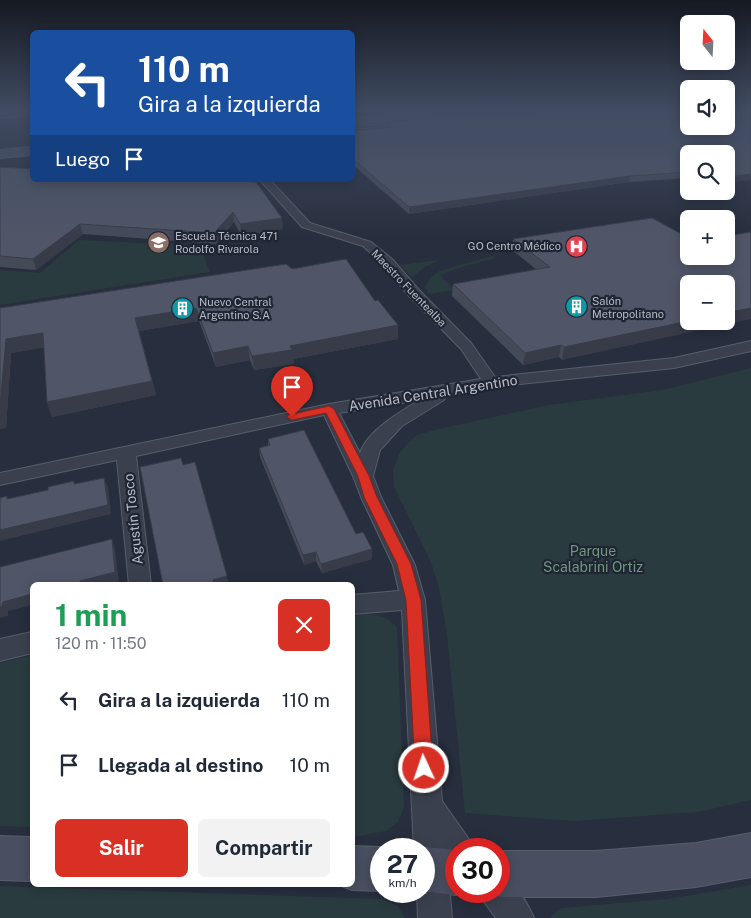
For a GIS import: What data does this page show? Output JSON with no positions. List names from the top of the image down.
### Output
{
  "streets": {
    "street": ["Maestro Fuentealba", "Avenida Central Argentino", "Agustín Tosco"]
  },
  "crossings": [
    ["Maestro Fuentealba", "Avenida Central Argentino"],
    ["Avenida Central Argentino", "Agustín Tosco"]
  ],
  "parks": ["Parque Scalabrini Ortiz"],
  "places": {
    "school or university": ["Escuela Técnica 471 Rodolfo Rivarola"],
    "hospital": ["GO Centro Médico"],
    "building": ["Salón Metropolitano", "Nuevo Central Argentino S.A"]
  },
  "north": "top",
  "page": {
    "map_buttons": ["+", "−"],
    "turn": ["110 m", "Gira a la izquierda"],
    "then": "Luego",
    "heading": ["1 min", "120 m · 11:50"],
    "list": [
      {
        "name": "Gira a la izquierda",
        "value": "110 m"
      },
      {
        "name": "Llegada al destino",
        "value": "10 m"
      }
    ],
    "buttons": ["Salir", "Compartir"],
    "speed": "27 km/h",
    "limit": "30"
  }
}
